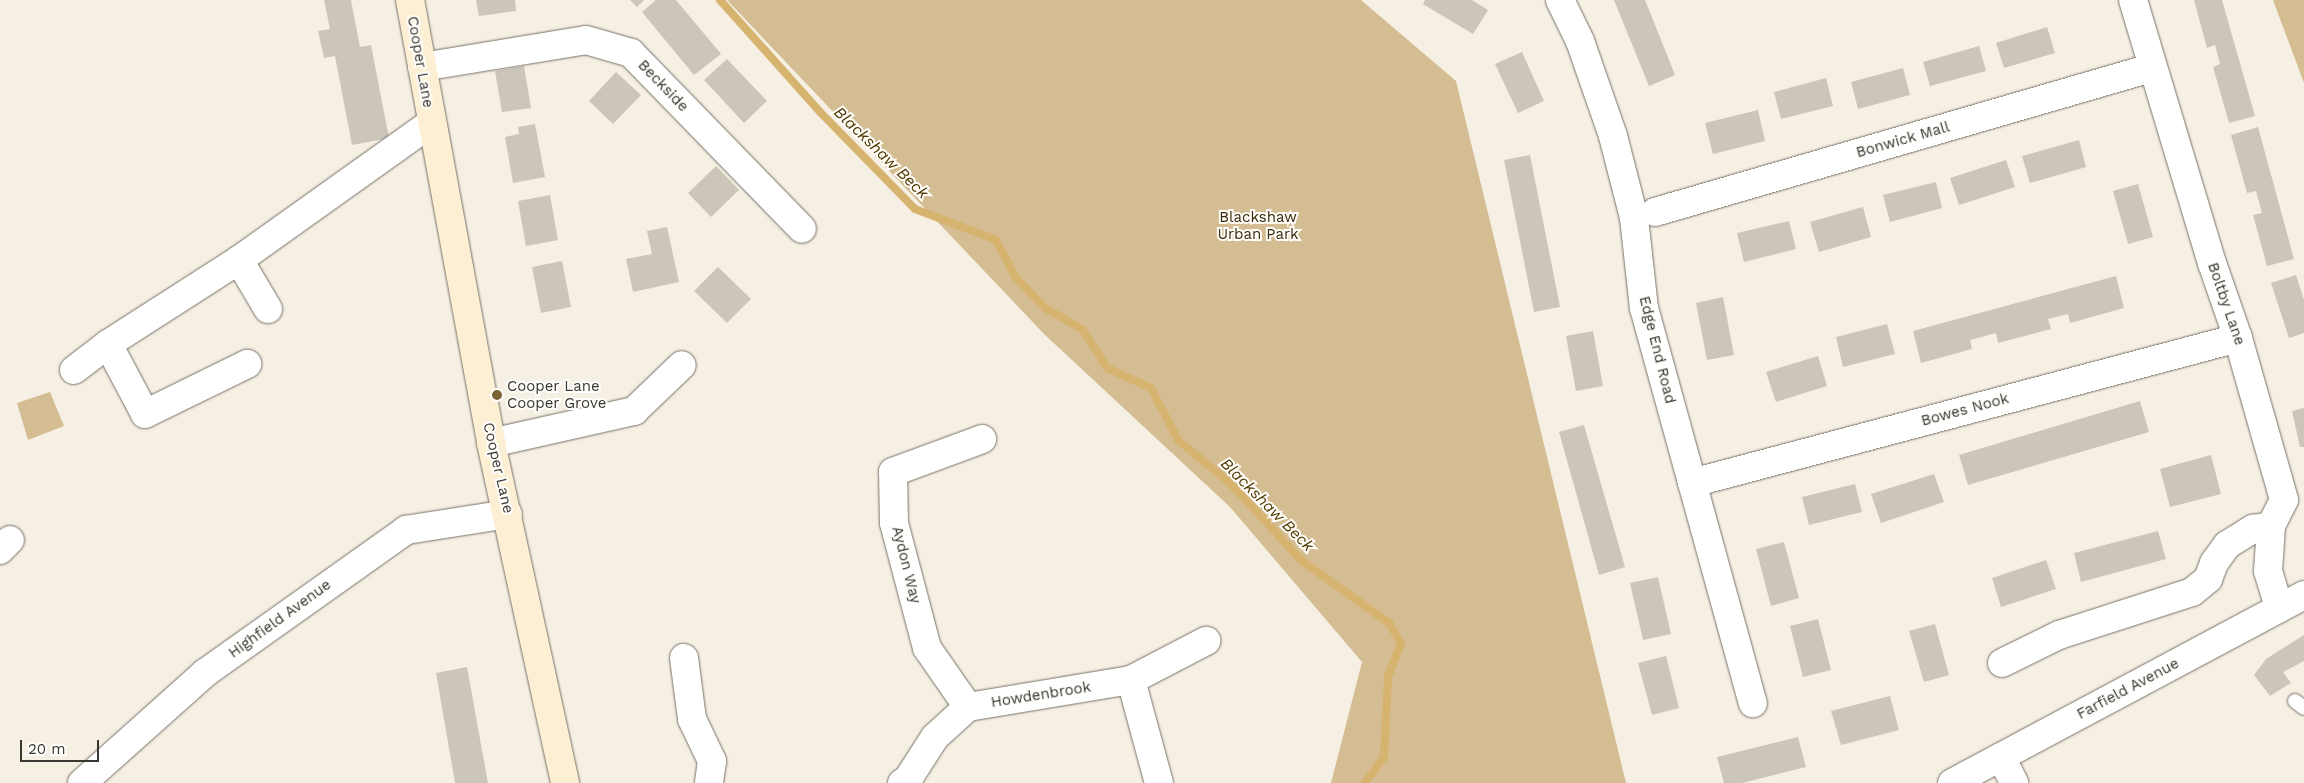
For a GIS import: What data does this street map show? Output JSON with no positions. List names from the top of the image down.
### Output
{
  "streets": {
    "main road": ["Cooper Lane"],
    "street": [
      "Beckside",
      "Bonwick Mall",
      "Boltby Lane",
      "Edge End Road",
      "Bowes Nook",
      "Aydon Way",
      "Highfield Avenue",
      "Farfield Avenue",
      "Howdenbrook"
    ]
  },
  "crossings": [
    ["Cooper Lane", "Beckside"],
    ["Cooper Lane", "Highfield Avenue"],
    ["Bonwick Mall", "Boltby Lane"],
    ["Boltby Lane", "Bowes Nook"],
    ["Boltby Lane", "Farfield Avenue"],
    ["Edge End Road", "Bowes Nook"],
    ["Aydon Way", "Howdenbrook"]
  ],
  "water": ["Blackshaw Beck"],
  "parks": ["Blackshaw Urban Park"],
  "places": ["Cooper Lane Cooper Grove"],
  "scale_bar": "20 m"
}
